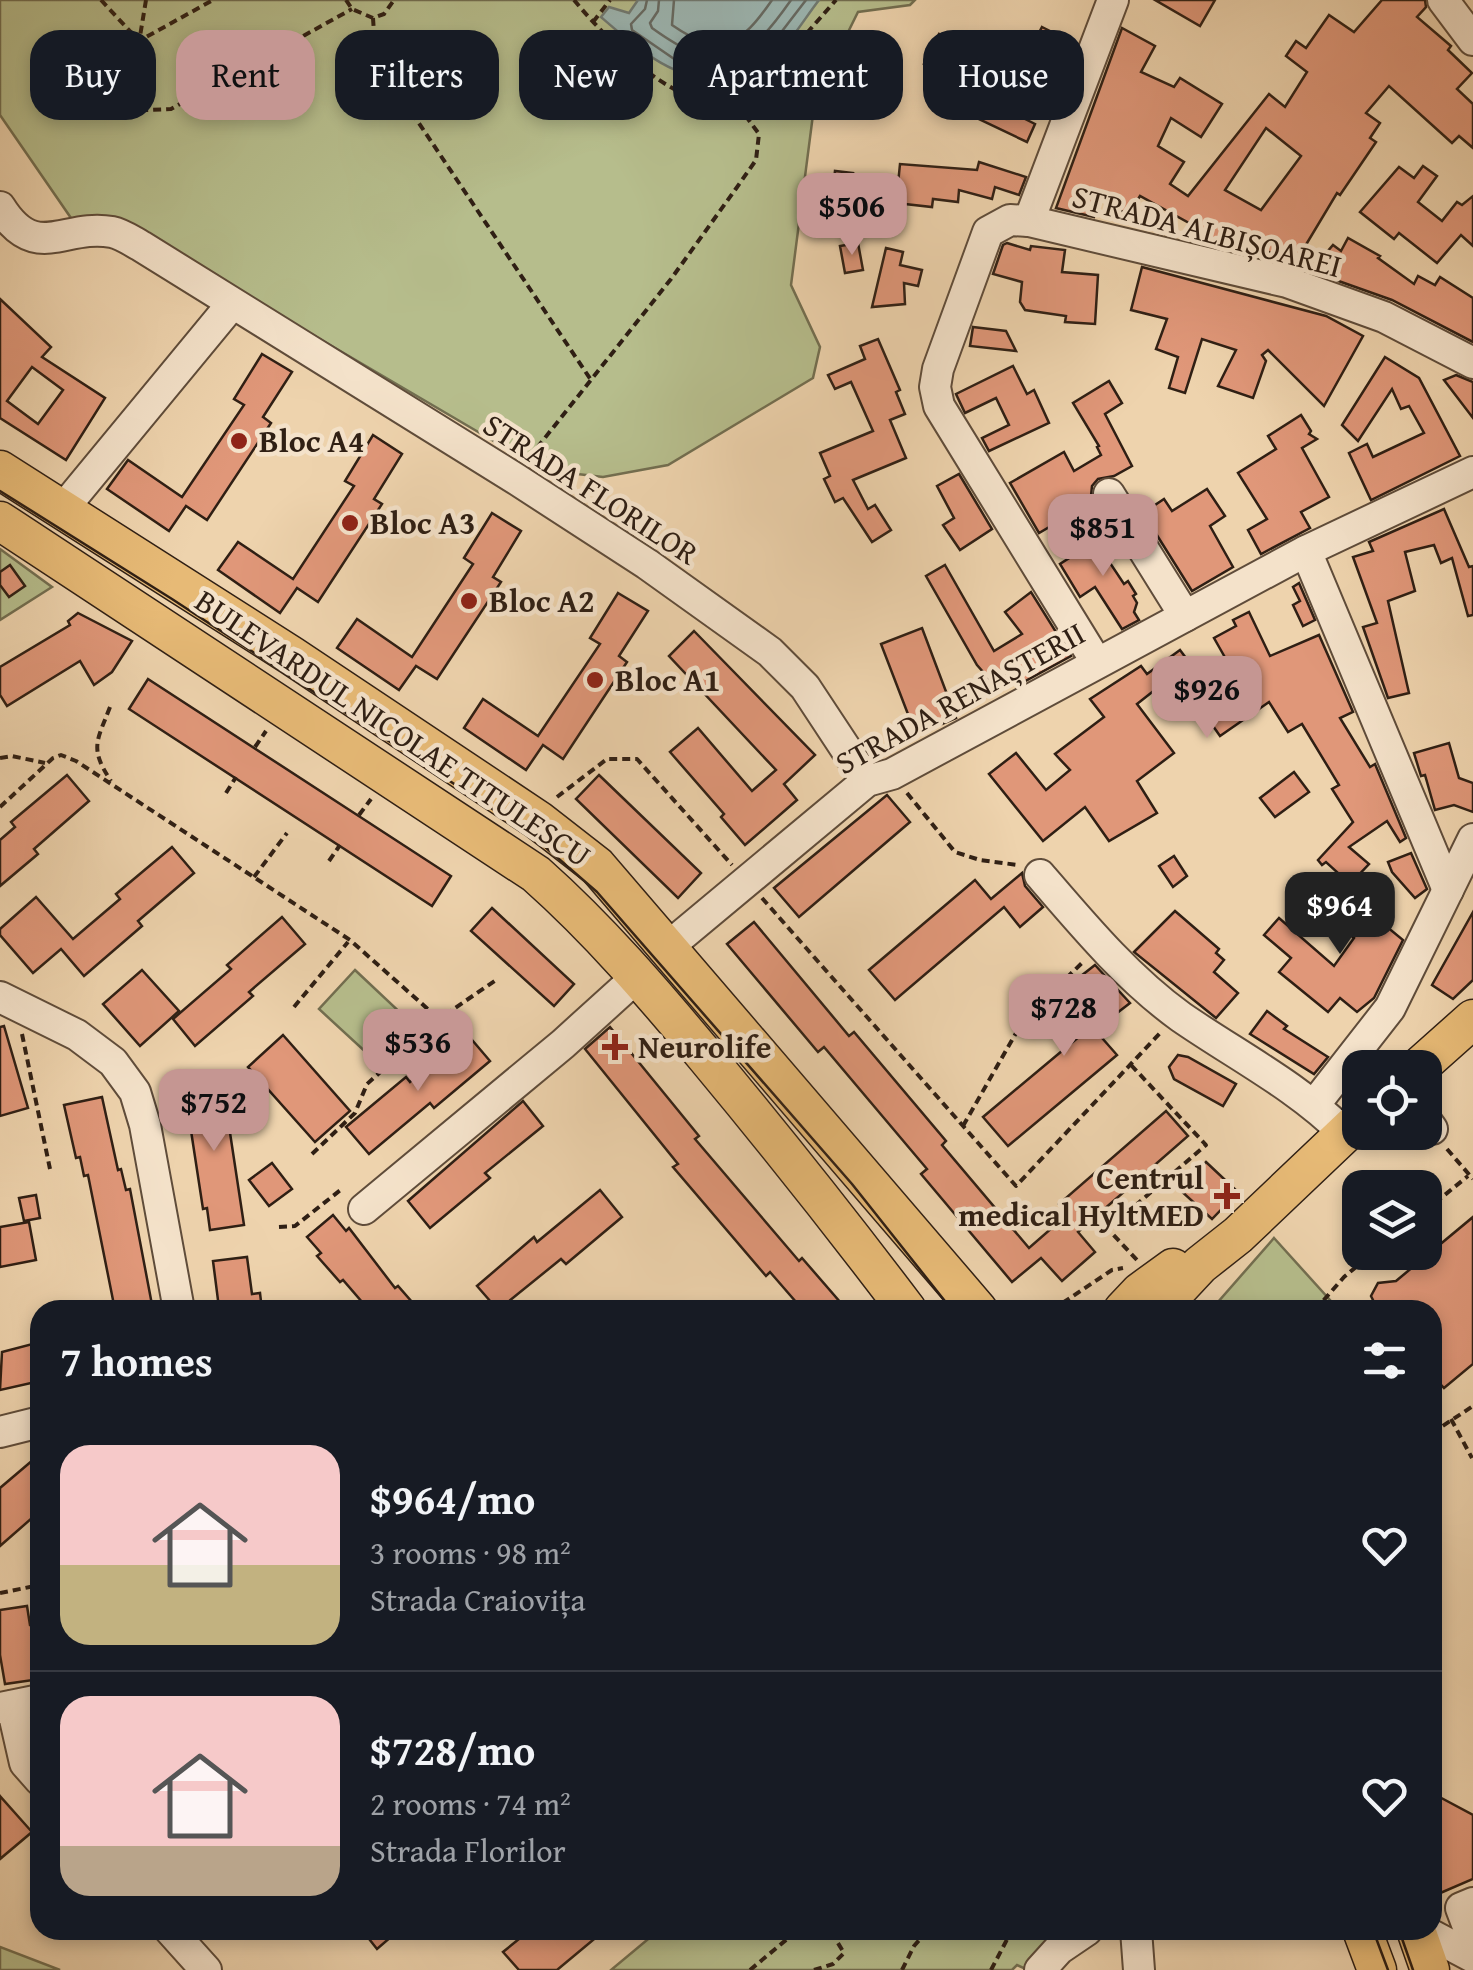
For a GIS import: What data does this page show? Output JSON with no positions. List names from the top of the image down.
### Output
{
  "streets": {
    "main road": ["BULEVARDUL NICOLAE TITULESCU"],
    "street": ["STRADA ALBIȘOAREI", "STRADA FLORILOR", "STRADA RENAȘTERII"]
  },
  "crossings": [
    ["STRADA FLORILOR", "STRADA RENAȘTERII"],
    ["STRADA RENAȘTERII", "BULEVARDUL NICOLAE TITULESCU"]
  ],
  "places": {
    "other": [
      "Bloc A4",
      "Bloc A3",
      "Bloc A2",
      "Bloc A1"
    ],
    "health": ["Neurolife", "Centrul medical HyltMED"]
  },
  "page": {
    "chip": [
      "Buy",
      "Rent",
      "Filters",
      "New",
      "Apartment",
      "House"
    ],
    "price": [
      "$506",
      "$851",
      "$926",
      "$964",
      "$728",
      "$536",
      "$752"
    ],
    "heading": "7 homes",
    "list": [
      {
        "name": "$964/mo",
        "note": "3 rooms · 98 m² · Strada Craiovița"
      },
      {
        "name": "$728/mo",
        "note": "2 rooms · 74 m² · Strada Florilor"
      }
    ]
  }
}
